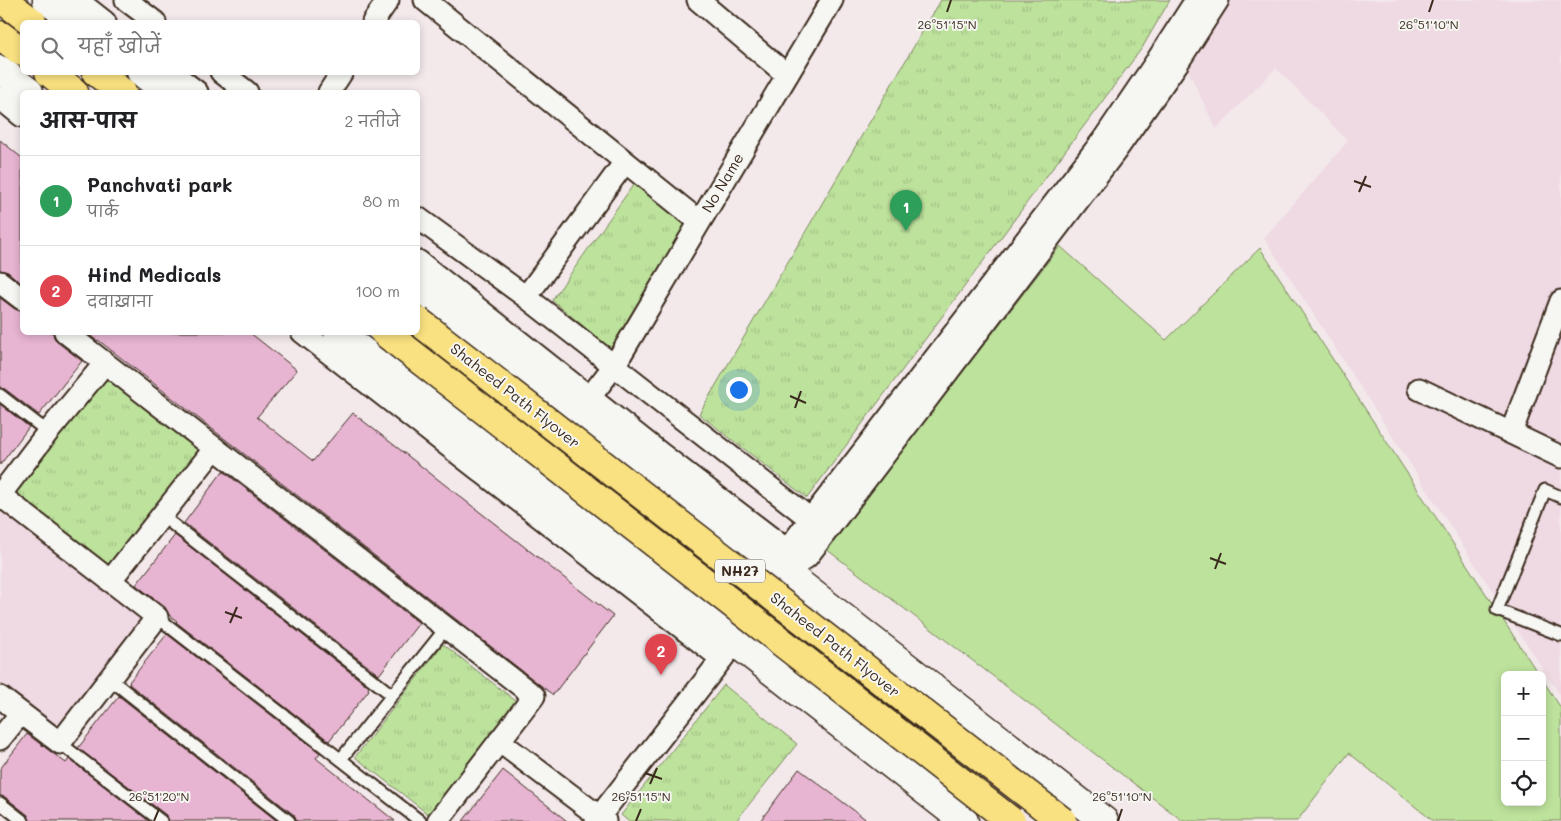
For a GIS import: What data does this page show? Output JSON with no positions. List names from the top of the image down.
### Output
{
  "streets": {
    "highway": ["Shaheed Path Flyover", "NH27"],
    "street": ["No Name"]
  },
  "page": {
    "search": "यहाँ खोजें",
    "heading": ["आस-पास", "2 नतीजे"],
    "list": [
      {
        "mark": "1",
        "name": "Panchvati park",
        "note": "पार्क",
        "value": "80 m"
      },
      {
        "mark": "2",
        "name": "Hind Medicals",
        "note": "दवाख़ाना",
        "value": "100 m"
      }
    ],
    "pins": ["1", "2"],
    "map_buttons": ["+", "−"]
  },
  "coordinates": ["26°51'10\"N", "26°51'15\"N", "26°51'20\"N"]
}
